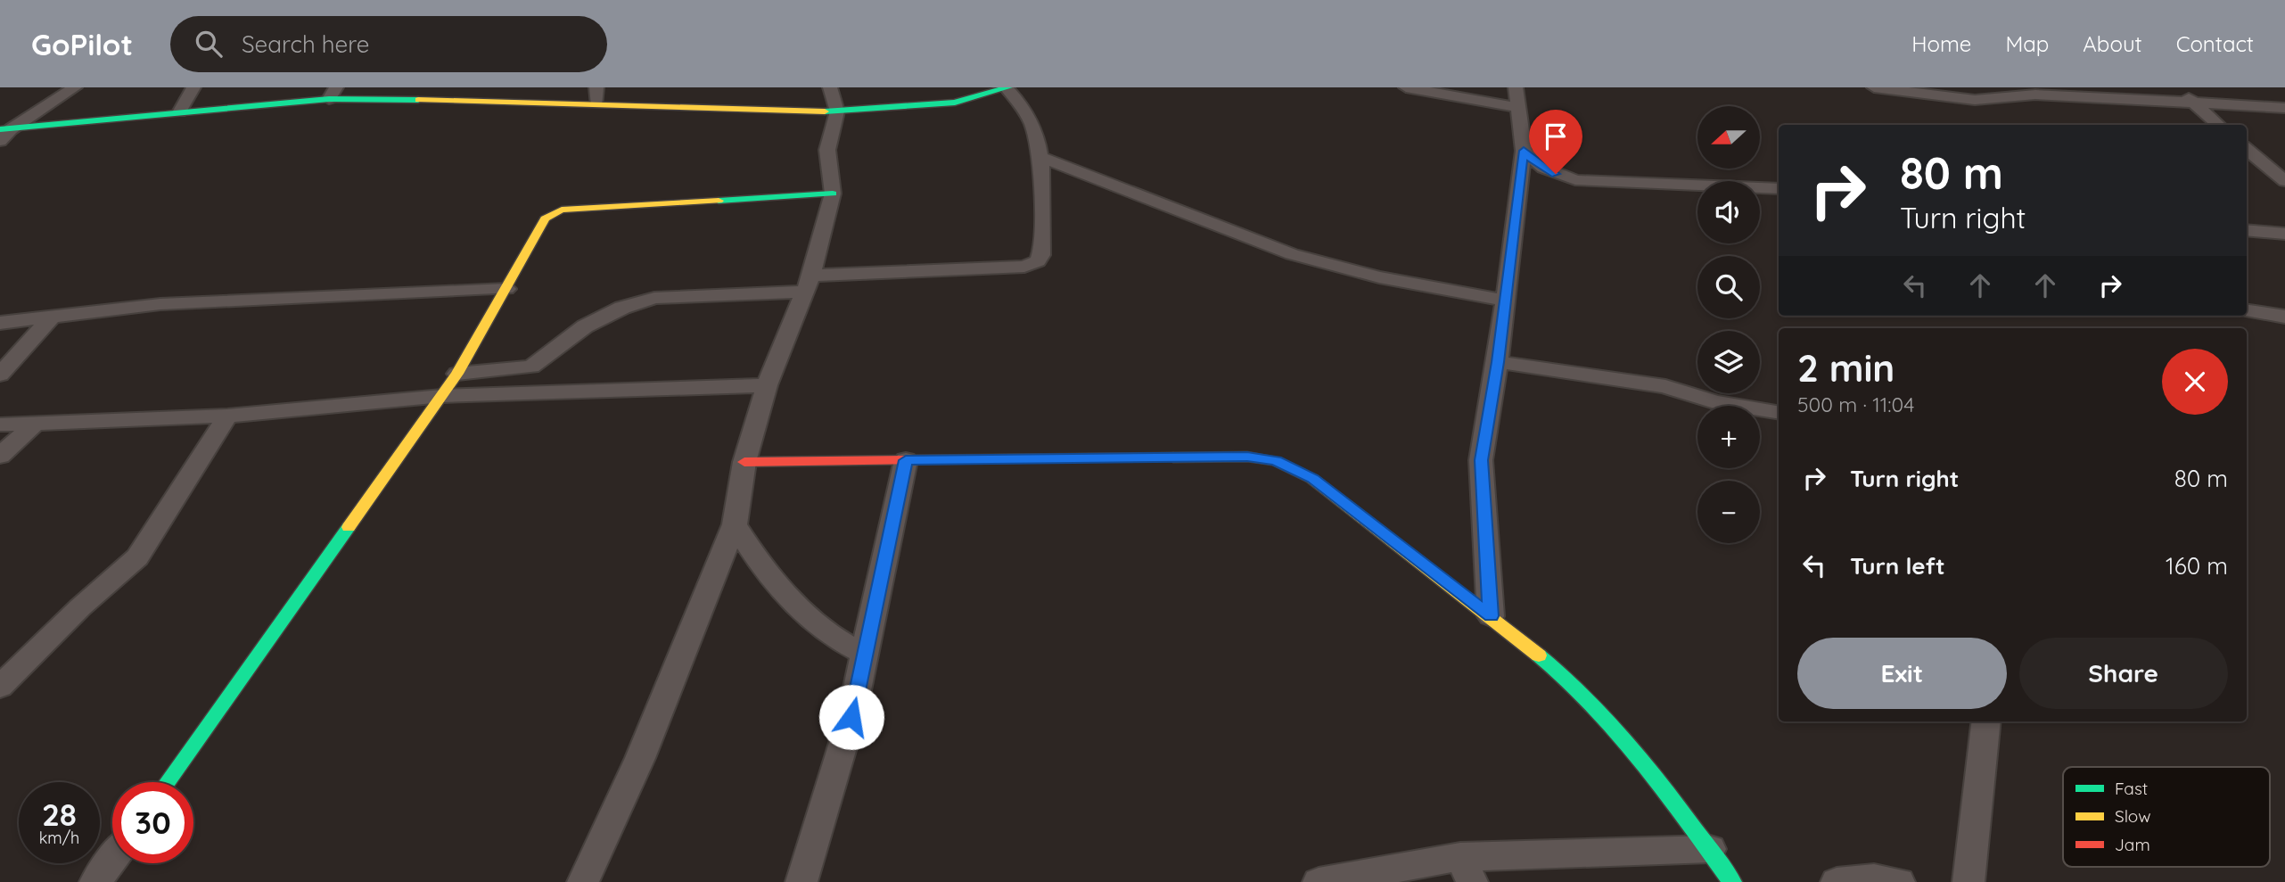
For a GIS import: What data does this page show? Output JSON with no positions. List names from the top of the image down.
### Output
{
  "legend": ["Fast", "Slow", "Jam"],
  "north": "left",
  "page": {
    "header": "GoPilot",
    "search": "Search here",
    "nav": [
      "Home",
      "Map",
      "About",
      "Contact"
    ],
    "map_buttons": ["+", "−"],
    "turn": ["80 m", "Turn right"],
    "heading": ["2 min", "500 m · 11:04"],
    "list": [
      {
        "name": "Turn right",
        "value": "80 m"
      },
      {
        "name": "Turn left",
        "value": "160 m"
      }
    ],
    "buttons": ["Exit", "Share"],
    "speed": "28 km/h",
    "limit": "30"
  }
}
